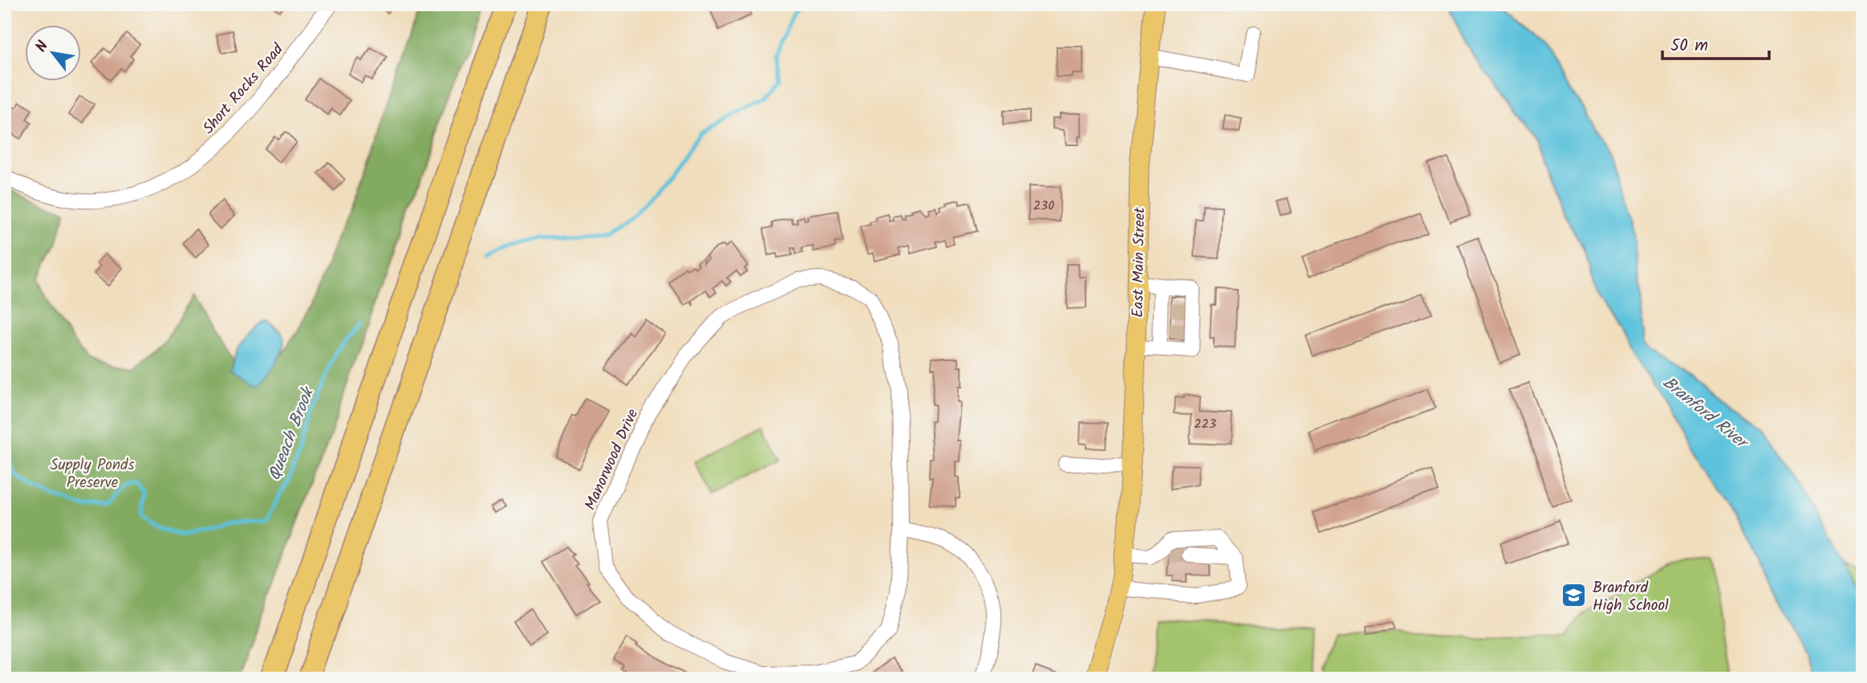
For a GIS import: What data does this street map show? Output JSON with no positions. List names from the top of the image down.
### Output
{
  "streets": {
    "main road": ["East Main Street"],
    "street": ["Short Rocks Road", "Manorwood Drive"]
  },
  "water": ["Branford River", "Queach Brook"],
  "parks": ["Supply Ponds Preserve"],
  "places": {
    "school or university": ["Branford High School"]
  },
  "house_numbers": ["230", "223"],
  "scale_bar": "50 m",
  "north": "top left"
}
